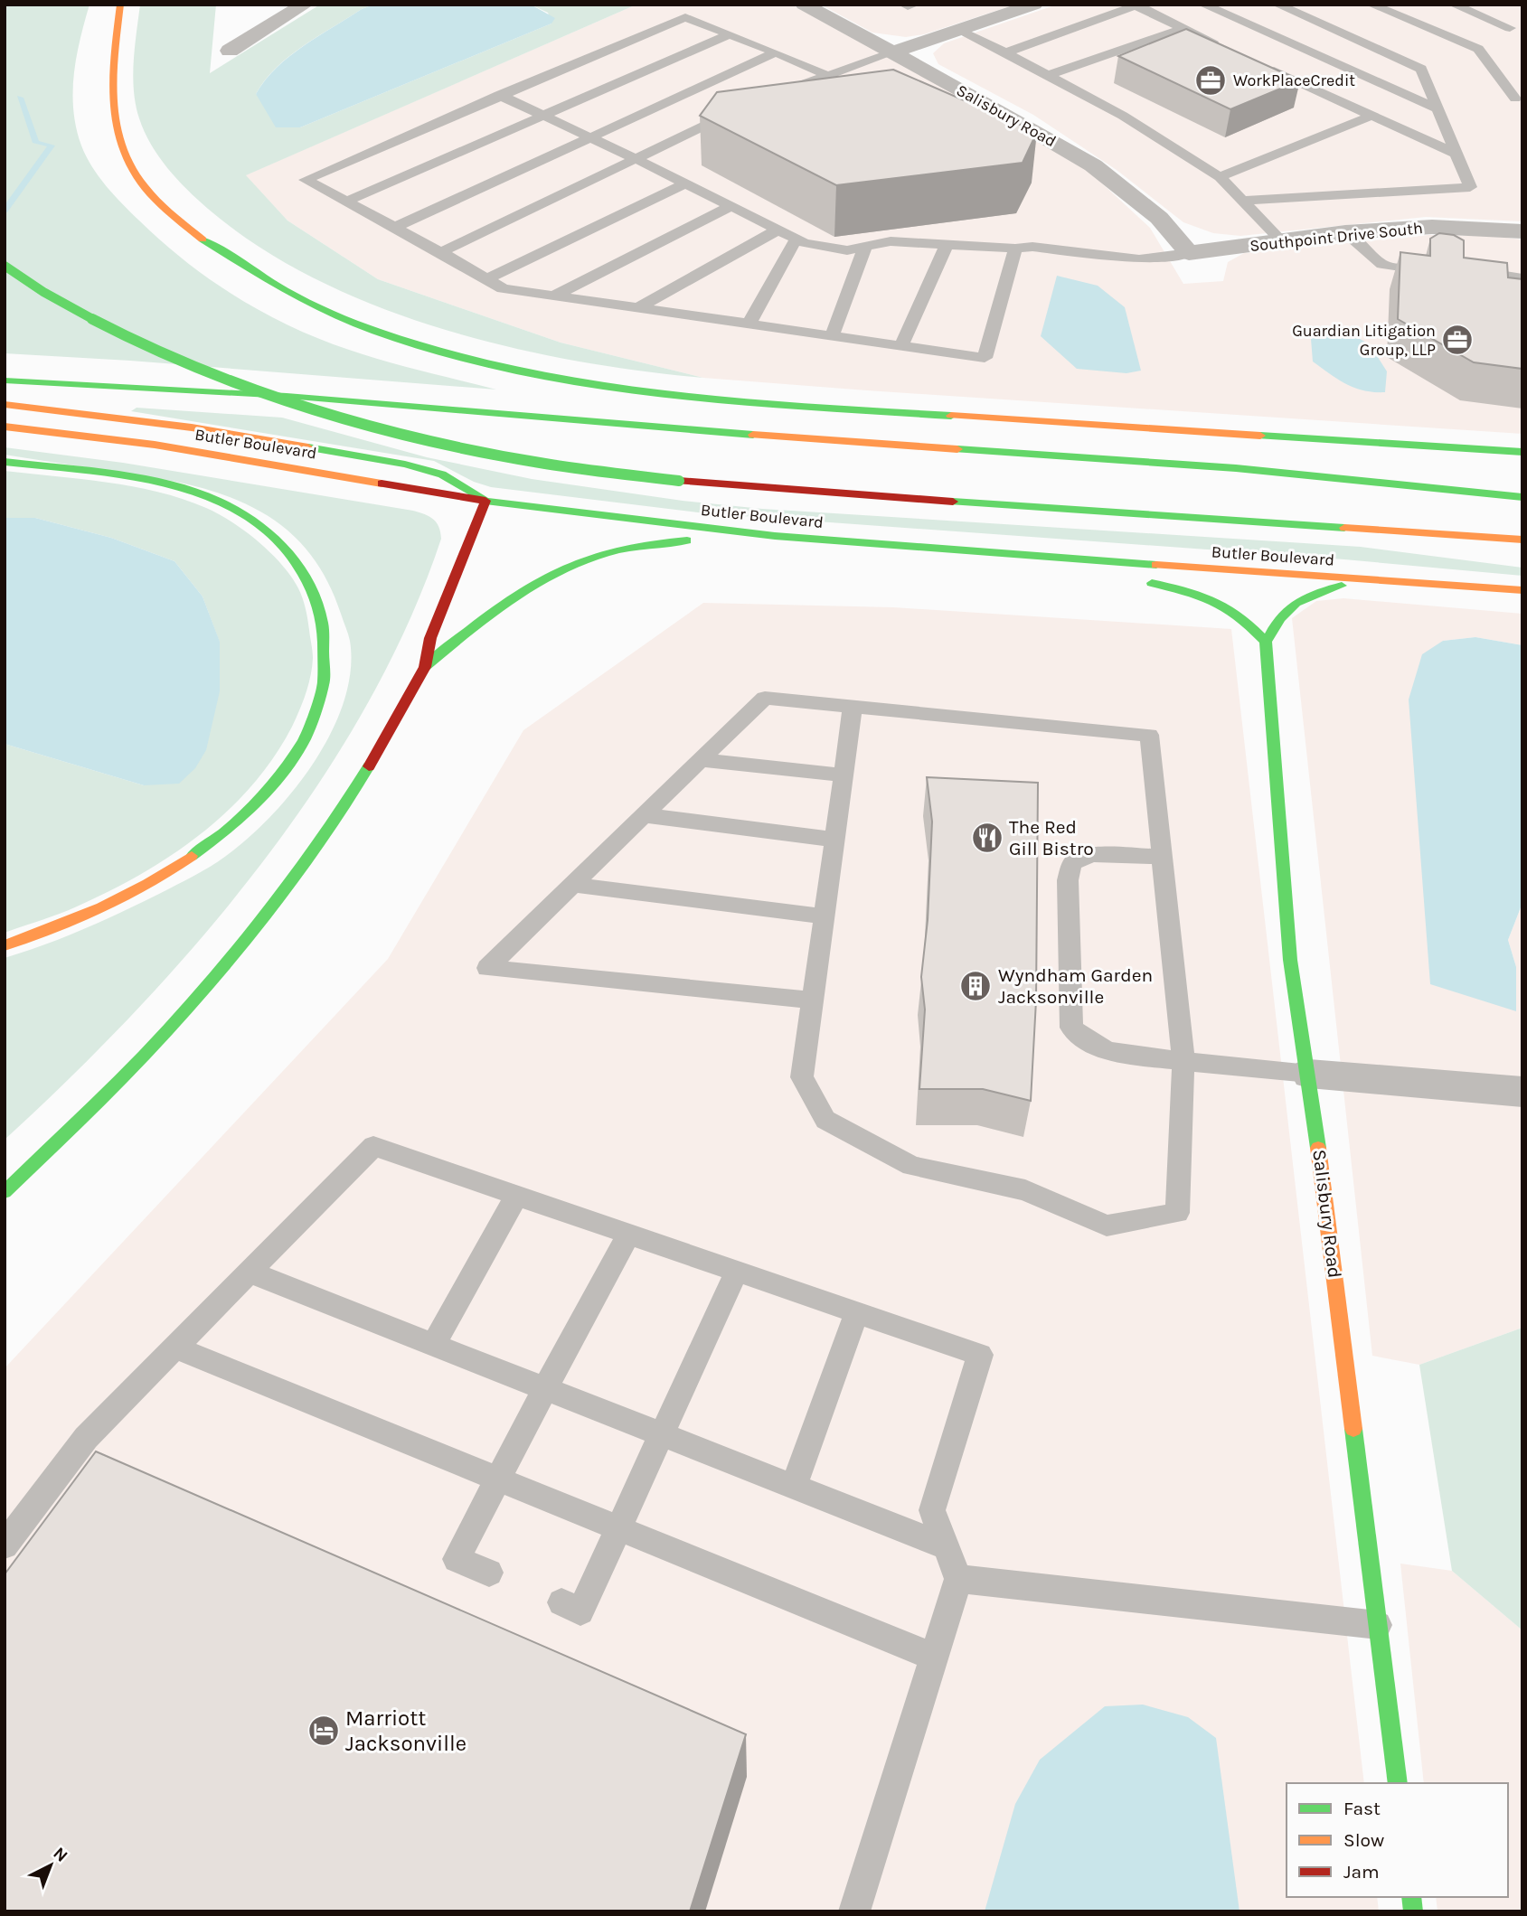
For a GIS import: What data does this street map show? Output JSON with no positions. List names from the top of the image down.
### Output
{
  "streets": {
    "main road": ["Salisbury Road", "Butler Boulevard"],
    "street": ["Southpoint Drive South"]
  },
  "crossings": [
    ["Salisbury Road", "Southpoint Drive South"]
  ],
  "places": {
    "office": ["WorkPlaceCredit", "Guardian Litigation Group, LLP"],
    "restaurant": ["The Red Gill Bistro"],
    "building": ["Wyndham Garden Jacksonville"],
    "hotel": ["Marriott Jacksonville"]
  },
  "legend": ["Fast", "Slow", "Jam"],
  "north": "top right"
}
